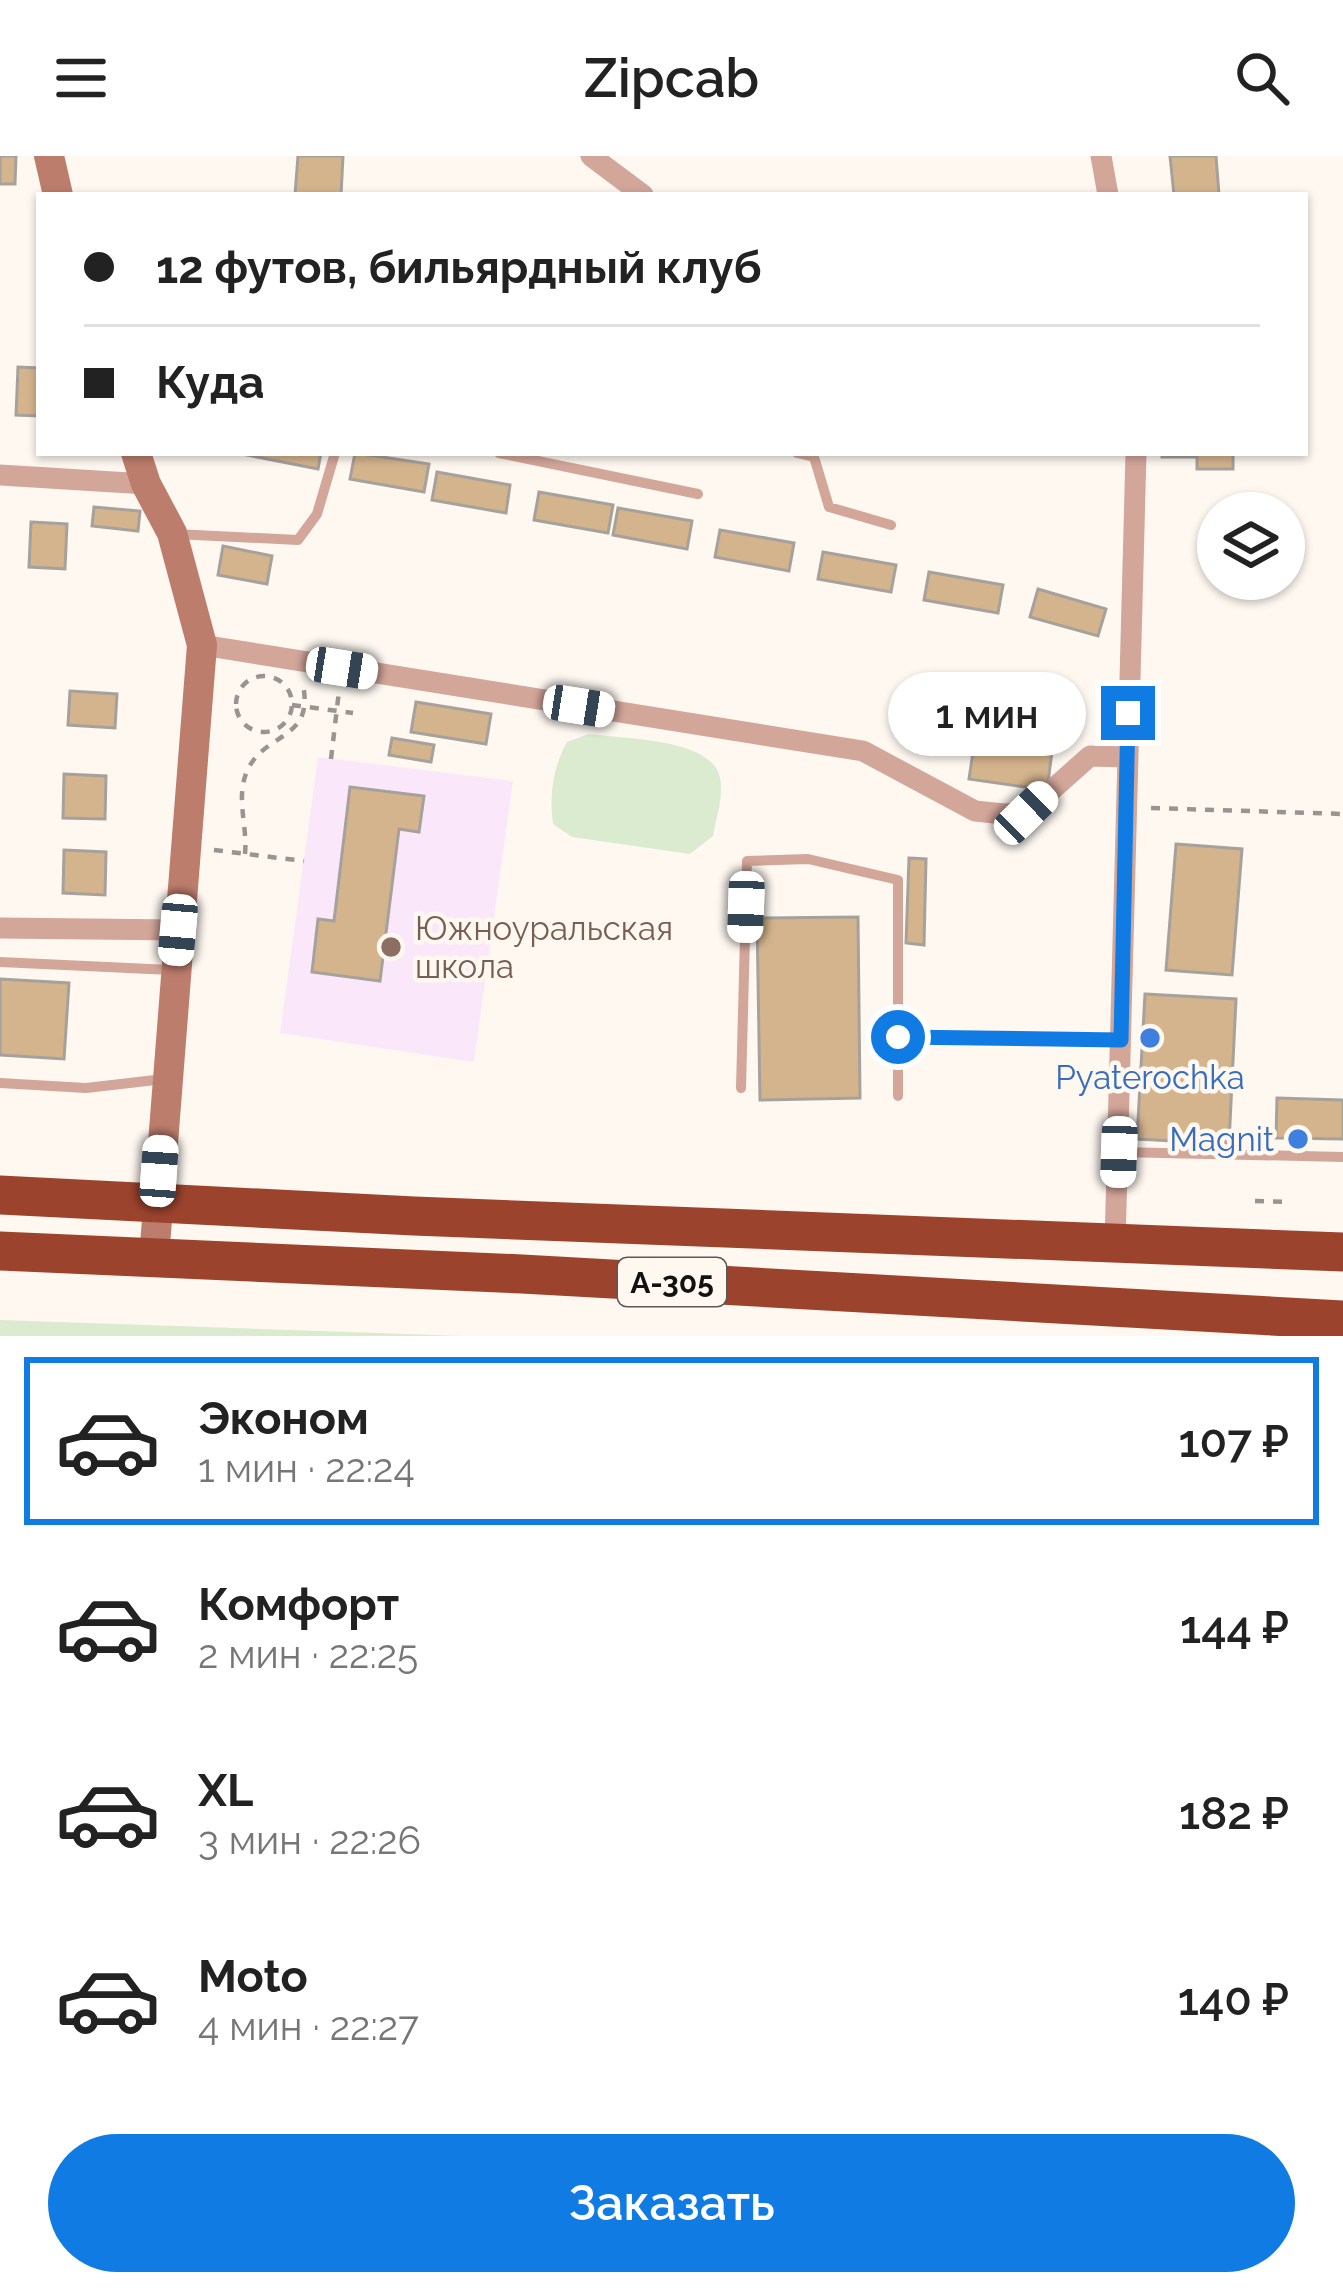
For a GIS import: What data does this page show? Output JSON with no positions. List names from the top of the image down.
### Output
{
  "streets": {
    "highway": ["А-305"]
  },
  "places": ["Южноуральская школа", "Pyaterochka", "Magnit"],
  "page": {
    "header": "Zipcab",
    "banner": ["12 футов, бильярдный клуб", "Куда"],
    "bubble": "1 мин",
    "list": [
      {
        "name": "Эконом",
        "note": "1 мин · 22:24",
        "value": "107 ₽"
      },
      {
        "name": "Комфорт",
        "note": "2 мин · 22:25",
        "value": "144 ₽"
      },
      {
        "name": "XL",
        "note": "3 мин · 22:26",
        "value": "182 ₽"
      },
      {
        "name": "Moto",
        "note": "4 мин · 22:27",
        "value": "140 ₽"
      }
    ],
    "buttons": "Заказать"
  }
}
